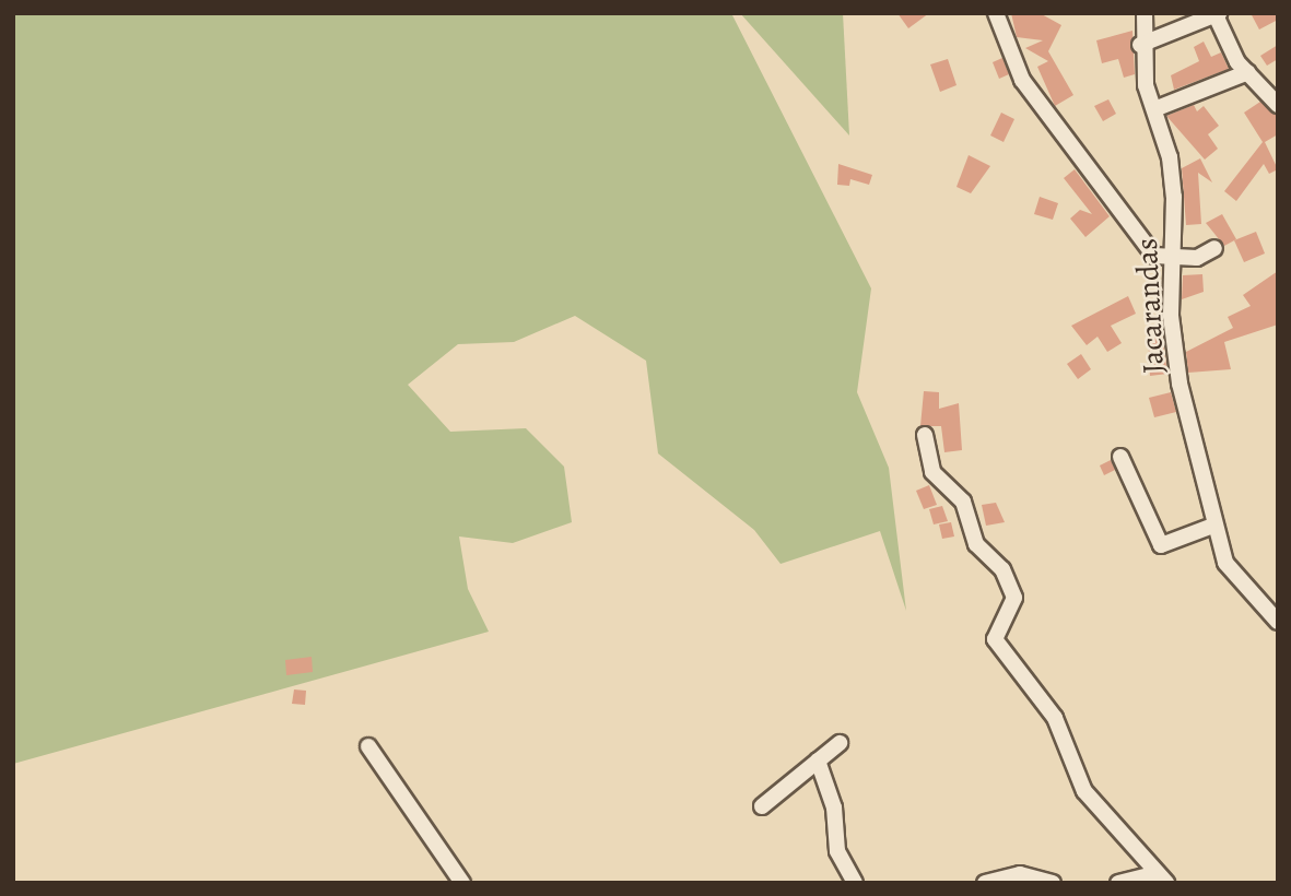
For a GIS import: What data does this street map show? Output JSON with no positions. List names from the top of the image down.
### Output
{
  "streets": {
    "street": ["Jacarandas"]
  }
}
